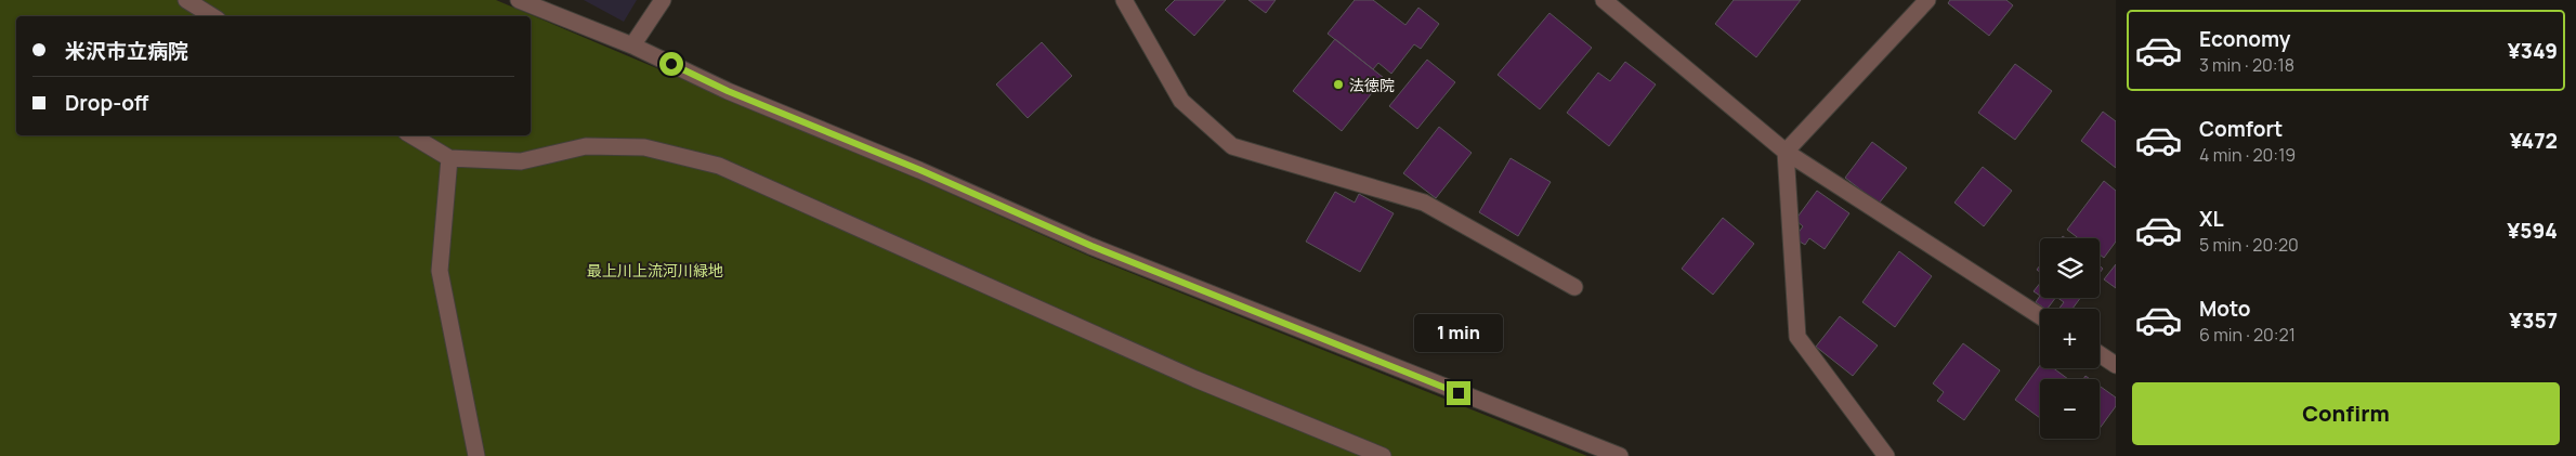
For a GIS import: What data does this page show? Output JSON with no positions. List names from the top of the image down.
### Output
{
  "parks": ["最上川上流河川緑地"],
  "places": ["法徳院"],
  "page": {
    "list": [
      {
        "name": "Economy",
        "note": "3 min · 20:18",
        "value": "¥349"
      },
      {
        "name": "Comfort",
        "note": "4 min · 20:19",
        "value": "¥472"
      },
      {
        "name": "XL",
        "note": "5 min · 20:20",
        "value": "¥594"
      },
      {
        "name": "Moto",
        "note": "6 min · 20:21",
        "value": "¥357"
      }
    ],
    "banner": ["米沢市立病院", "Drop-off"],
    "map_buttons": ["+", "−"],
    "bubble": "1 min",
    "buttons": "Confirm"
  }
}
